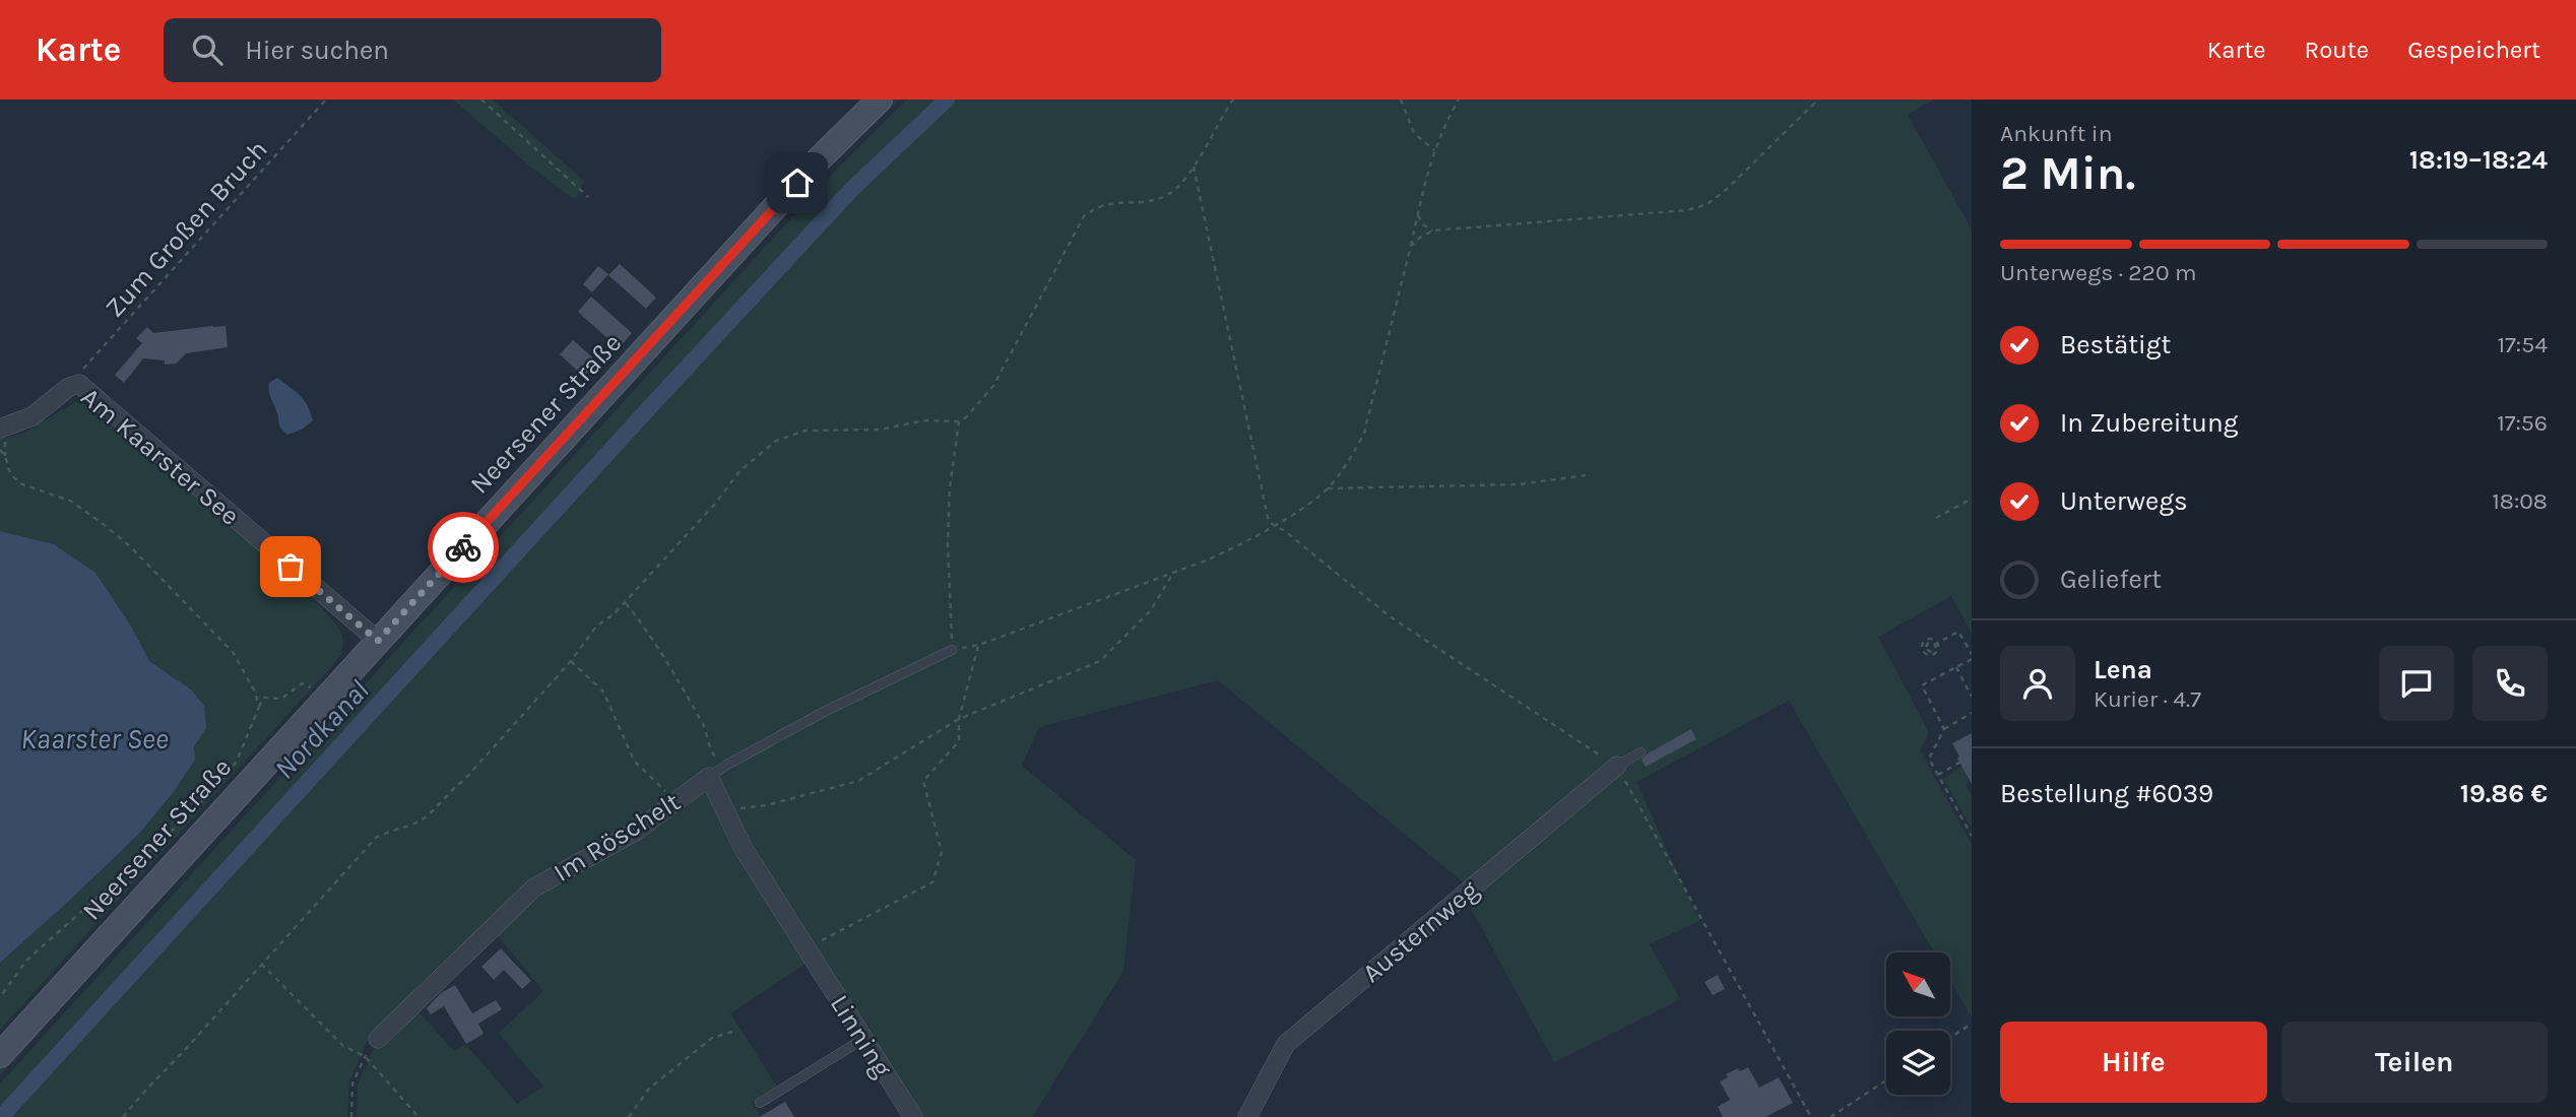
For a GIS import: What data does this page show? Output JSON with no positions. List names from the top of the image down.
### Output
{
  "streets": {
    "main road": ["Neersener Straße"],
    "street": [
      "Am Kaarster See",
      "Im Röschelt",
      "Austernweg",
      "Linning"
    ],
    "path": ["Zum Großen Bruch"]
  },
  "crossings": [
    ["Zum Großen Bruch", "Am Kaarster See"],
    ["Neersener Straße", "Am Kaarster See"],
    ["Im Röschelt", "Linning"]
  ],
  "water": ["Nordkanal", "Kaarster See"],
  "north": "top left",
  "page": {
    "header": "Karte",
    "search": "Hier suchen",
    "nav": ["Karte", "Route", "Gespeichert"],
    "heading": ["2 Min.", "Ankunft in", "18:19–18:24"],
    "panel": [
      "Lena",
      "Kurier · 4.7",
      "Bestellung #6039",
      "19.86 €"
    ],
    "bar": "Unterwegs · 220 m",
    "list": [
      ["Bestätigt", "17:54"],
      ["In Zubereitung", "17:56"],
      ["Unterwegs", "18:08"],
      "Geliefert"
    ],
    "buttons": ["Hilfe", "Teilen"]
  }
}
